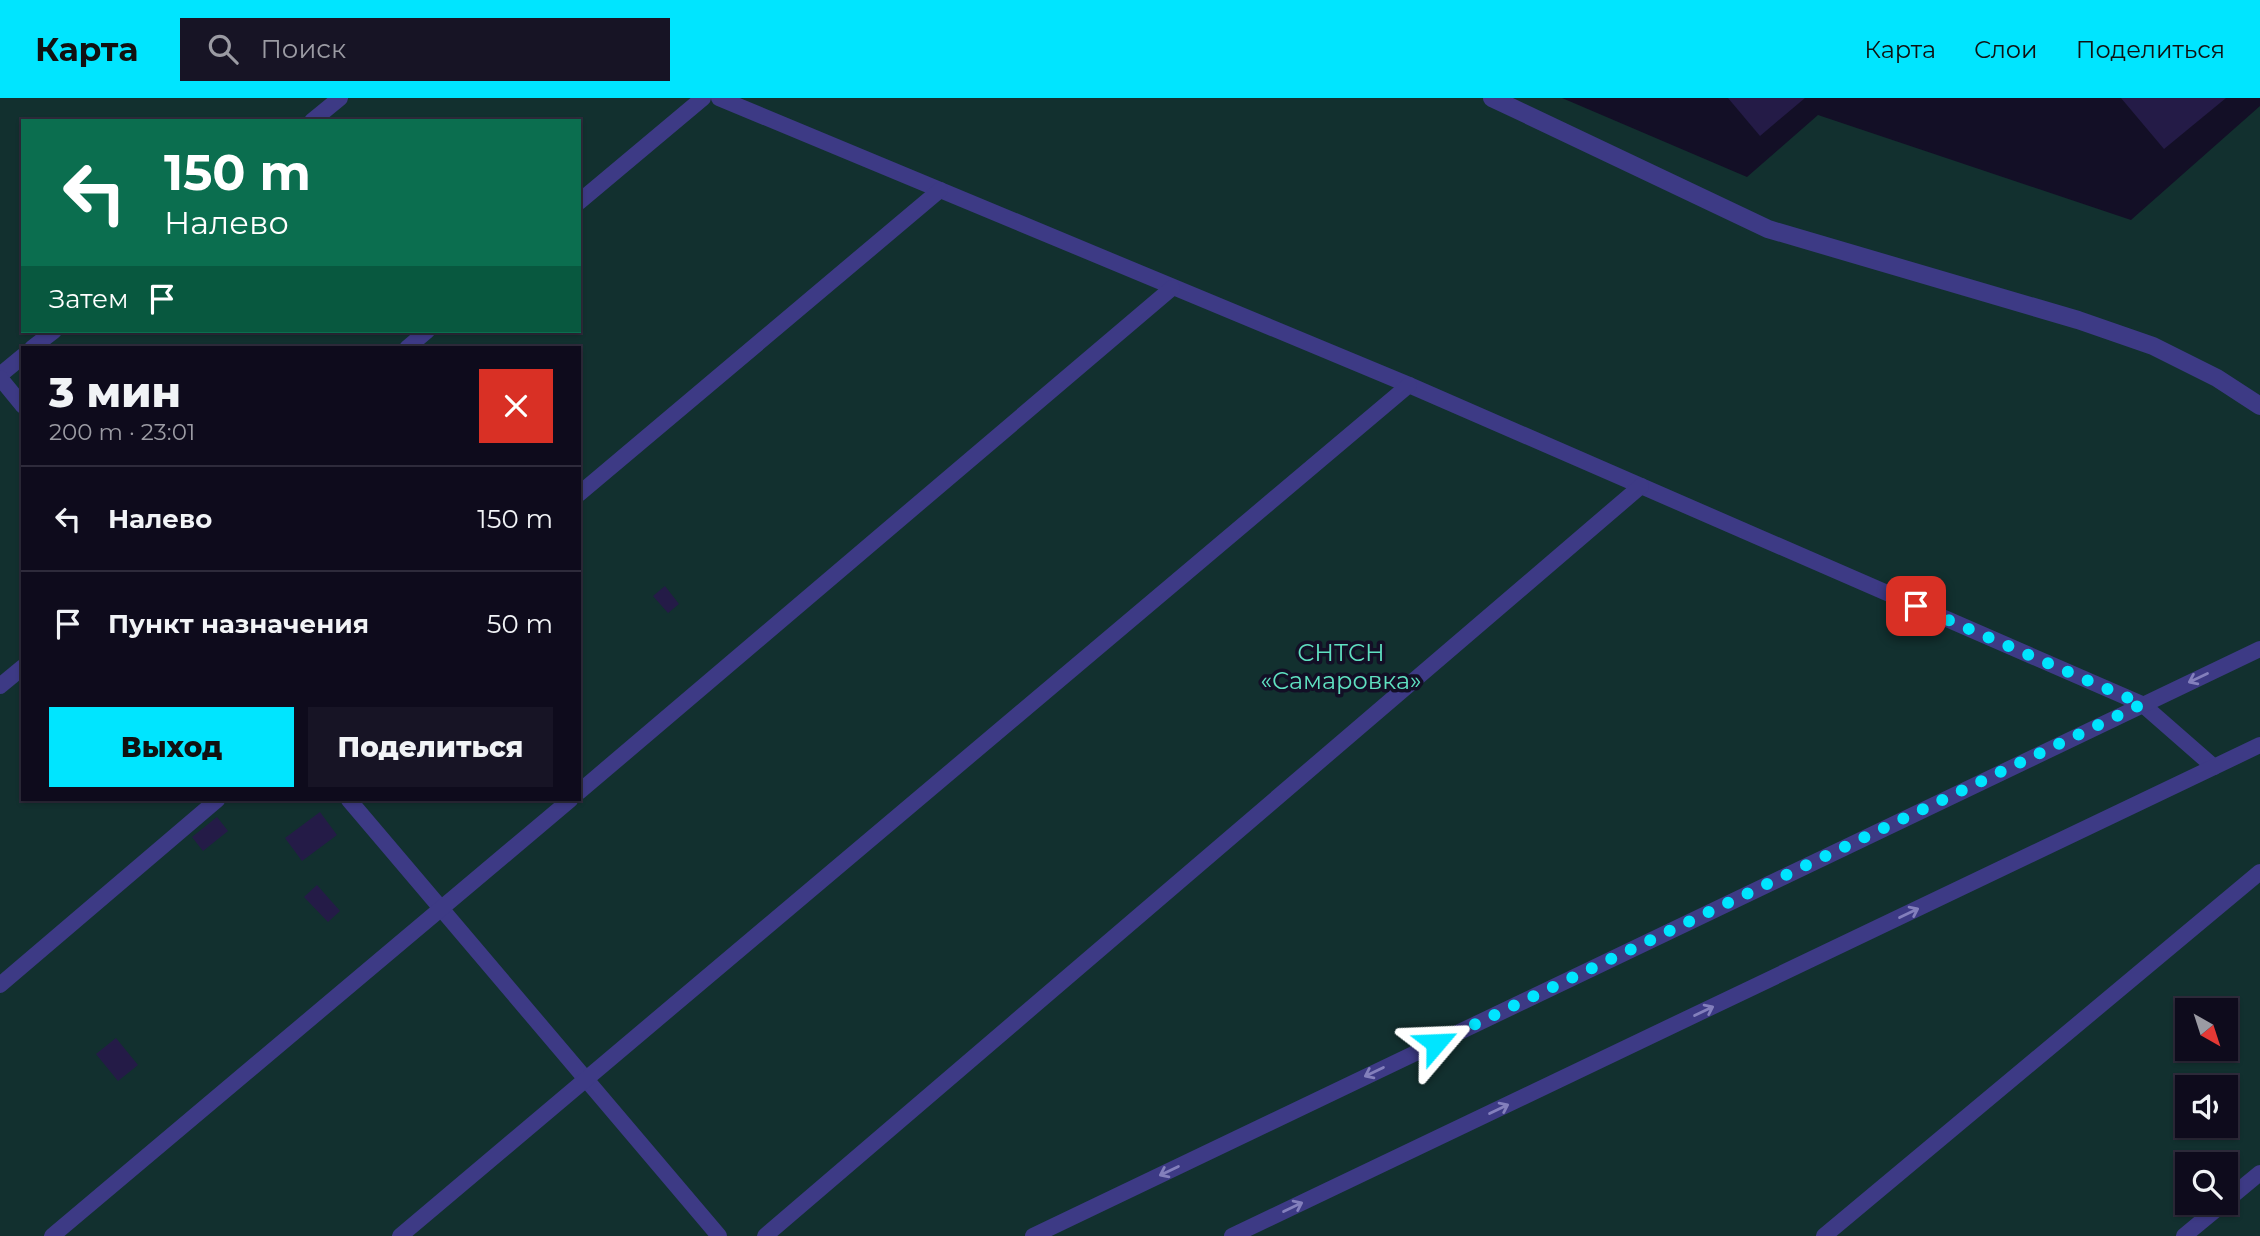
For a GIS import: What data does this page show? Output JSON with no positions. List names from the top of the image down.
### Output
{
  "parks": ["СНТСН «Самаровка»"],
  "north": "bottom right",
  "page": {
    "header": "Карта",
    "search": "Поиск",
    "nav": ["Карта", "Слои", "Поделиться"],
    "turn": ["150 m", "Налево"],
    "then": "Затем",
    "heading": ["3 мин", "200 m · 23:01"],
    "list": [
      {
        "name": "Налево",
        "value": "150 m"
      },
      {
        "name": "Пункт назначения",
        "value": "50 m"
      }
    ],
    "buttons": ["Выход", "Поделиться"]
  }
}
